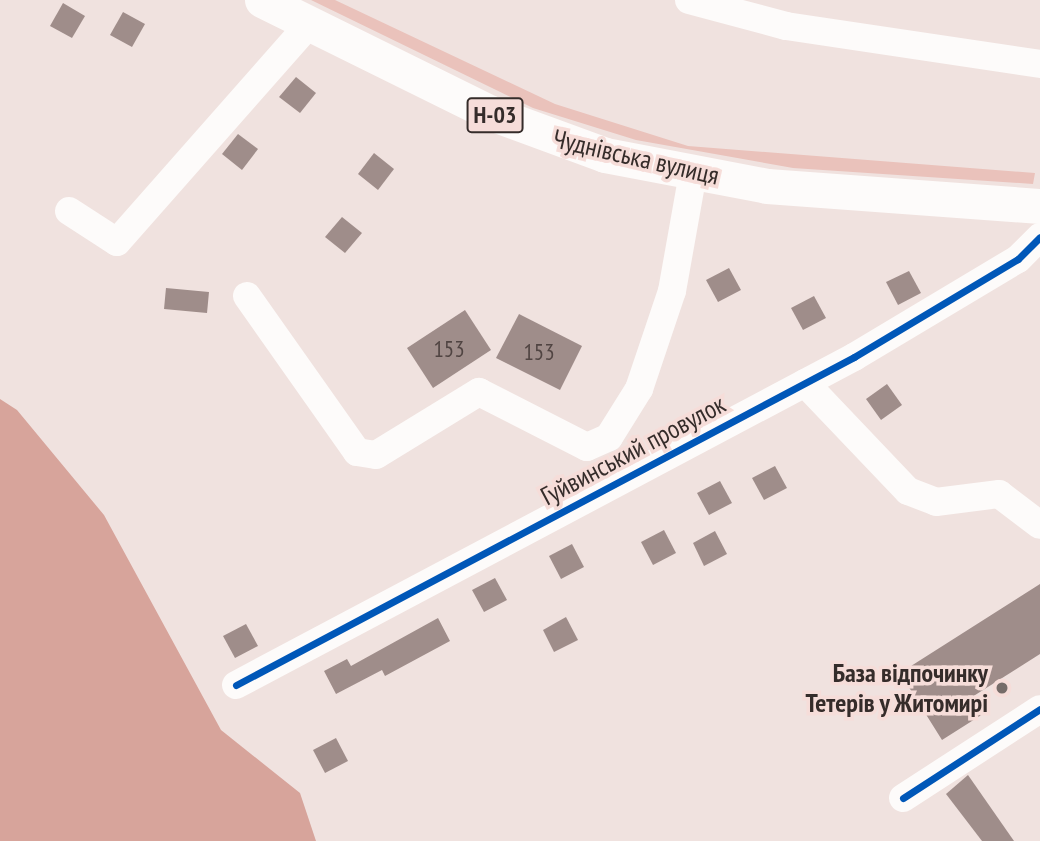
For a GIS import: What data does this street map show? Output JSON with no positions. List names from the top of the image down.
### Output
{
  "streets": {
    "main road": ["Н-03", "Чуднівська вулиця"],
    "street": ["Гуйвинський провулок"]
  },
  "places": ["База відпочинку Тетерів у Житомирі"],
  "house_numbers": ["153", "153"]
}
